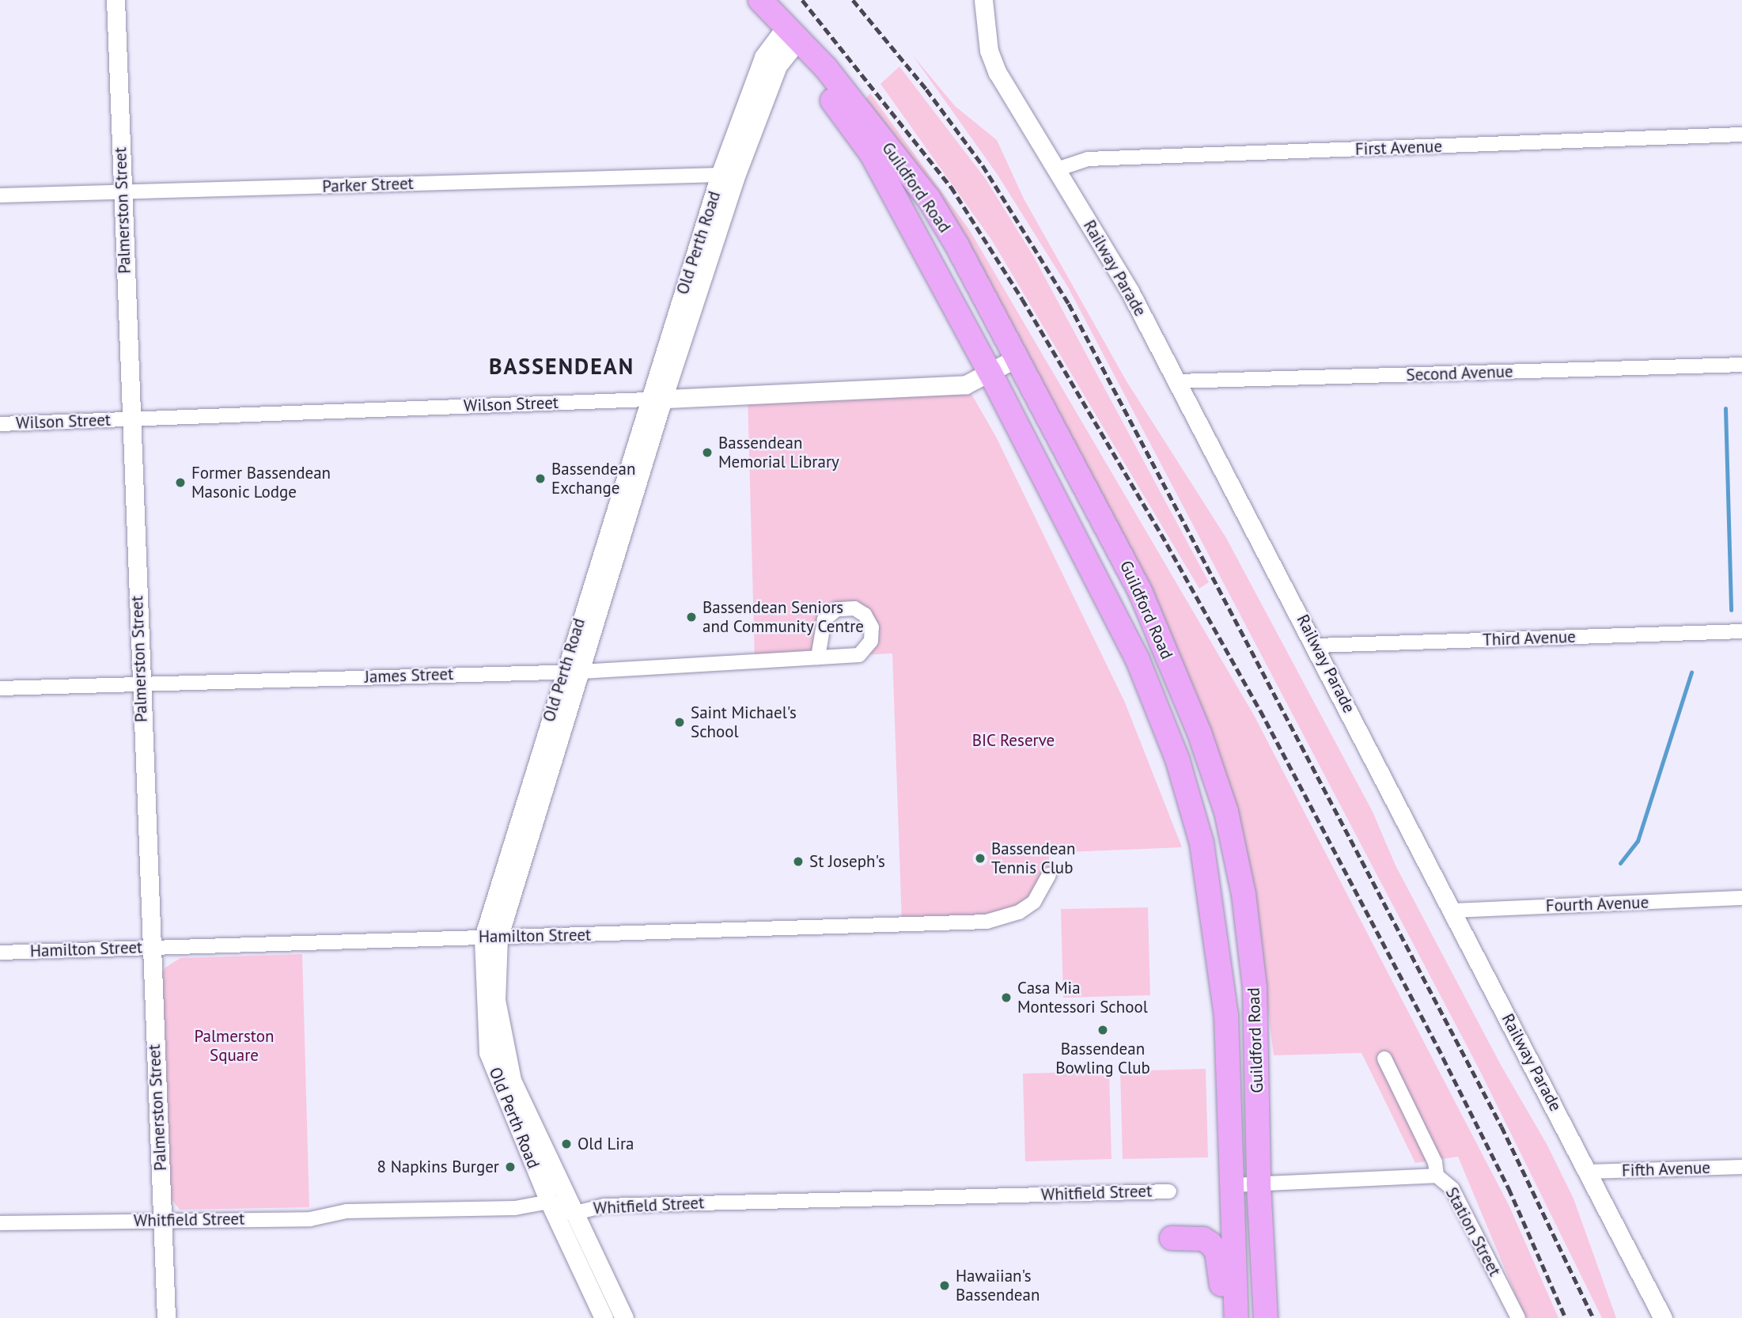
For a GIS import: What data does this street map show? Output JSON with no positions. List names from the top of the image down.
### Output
{
  "streets": {
    "highway": ["Guildford Road"],
    "street": [
      "First Avenue",
      "Parker Street",
      "Palmerston Street",
      "Old Perth Road",
      "Railway Parade",
      "Second Avenue",
      "Wilson Street",
      "Third Avenue",
      "James Street",
      "Fourth Avenue",
      "Hamilton Street",
      "Fifth Avenue",
      "Whitfield Street",
      "Station Street"
    ]
  },
  "crossings": [
    ["First Avenue", "Railway Parade"],
    ["Parker Street", "Palmerston Street"],
    ["Parker Street", "Old Perth Road"],
    ["Guildford Road", "Old Perth Road"],
    ["Guildford Road", "Wilson Street"],
    ["Palmerston Street", "Wilson Street"],
    ["Palmerston Street", "James Street"],
    ["Palmerston Street", "Hamilton Street"],
    ["Palmerston Street", "Whitfield Street"],
    ["Old Perth Road", "Wilson Street"],
    ["Old Perth Road", "James Street"],
    ["Old Perth Road", "Hamilton Street"],
    ["Old Perth Road", "Whitfield Street"],
    ["Railway Parade", "Second Avenue"],
    ["Railway Parade", "Third Avenue"],
    ["Railway Parade", "Fourth Avenue"],
    ["Railway Parade", "Fifth Avenue"]
  ],
  "districts": ["BASSENDEAN"],
  "parks": ["BIC Reserve", "Palmerston Square"],
  "places": [
    "Bassendean Memorial Library",
    "Bassendean Exchange",
    "Former Bassendean Masonic Lodge",
    "Bassendean Seniors and Community Centre",
    "Saint Michael's School",
    "Bassendean Tennis Club",
    "St Joseph's",
    "Casa Mia Montessori School",
    "Bassendean Bowling Club",
    "Old Lira",
    "8 Napkins Burger",
    "Hawaiian's Bassendean"
  ]
}
